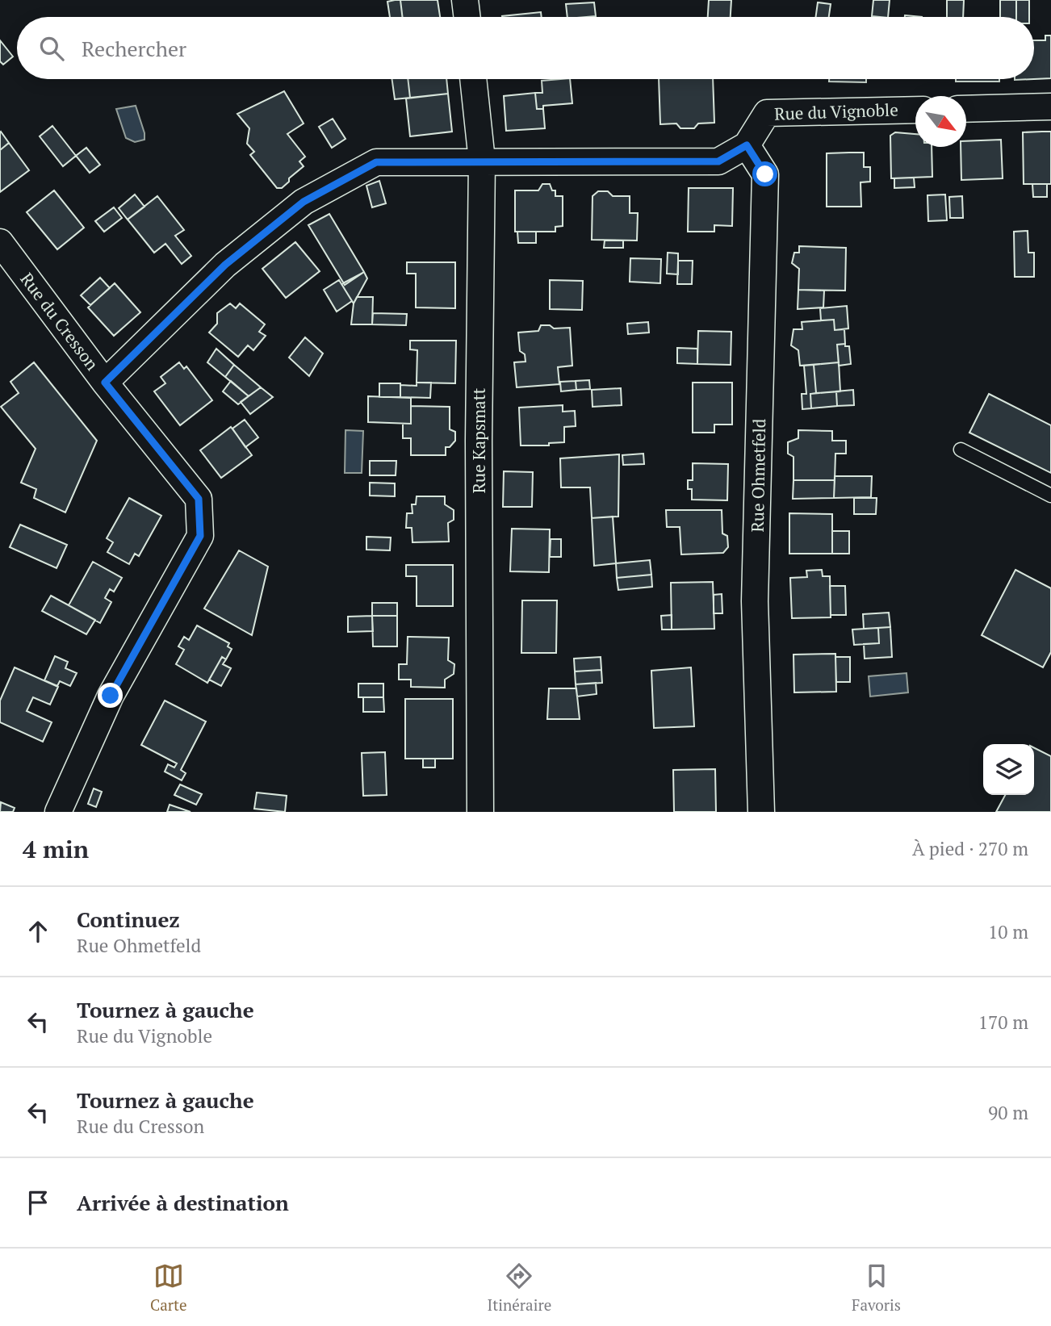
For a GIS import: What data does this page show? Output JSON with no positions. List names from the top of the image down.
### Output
{
  "streets": {
    "street": [
      "Rue du Vignoble",
      "Rue du Cresson",
      "Rue Kapsmatt",
      "Rue Ohmetfeld"
    ]
  },
  "crossings": [
    ["Rue du Vignoble", "Rue du Cresson"],
    ["Rue du Vignoble", "Rue Kapsmatt"],
    ["Rue du Vignoble", "Rue Ohmetfeld"]
  ],
  "north": "bottom right",
  "page": {
    "search": "Rechercher",
    "heading": ["4 min", "À pied · 270 m"],
    "list": [
      ["Continuez", "Rue Ohmetfeld", "10 m"],
      ["Tournez à gauche", "Rue du Vignoble", "170 m"],
      ["Tournez à gauche", "Rue du Cresson", "90 m"],
      "Arrivée à destination"
    ],
    "nav": ["Carte", "Itinéraire", "Favoris"]
  }
}
